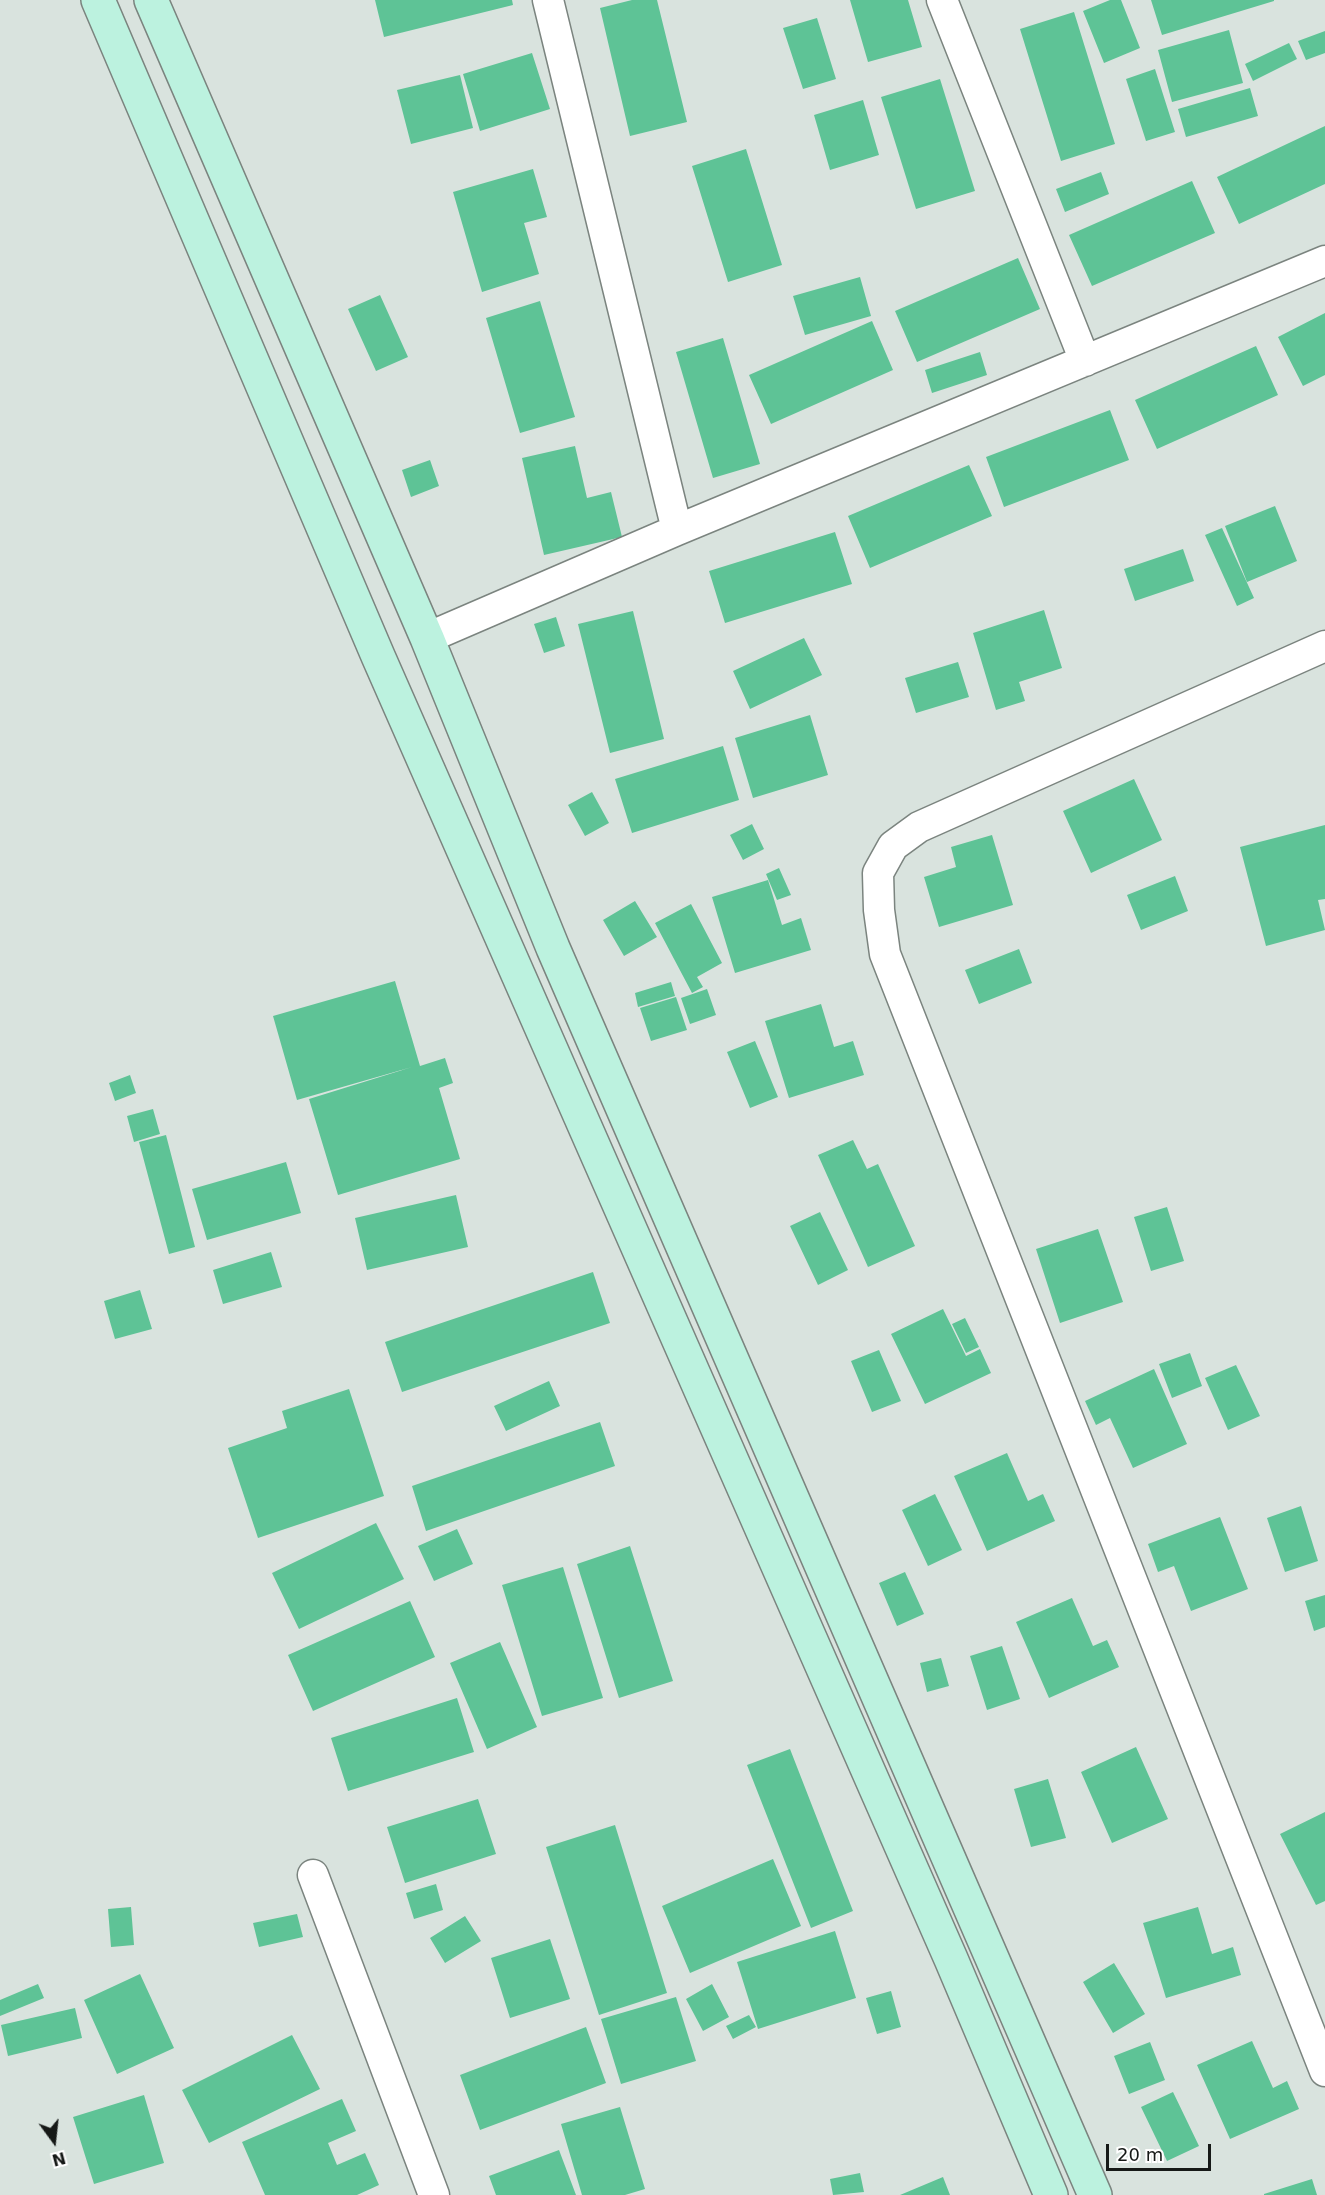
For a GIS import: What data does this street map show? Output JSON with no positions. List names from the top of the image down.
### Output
{
  "scale_bar": "20 m",
  "north": "bottom"
}
